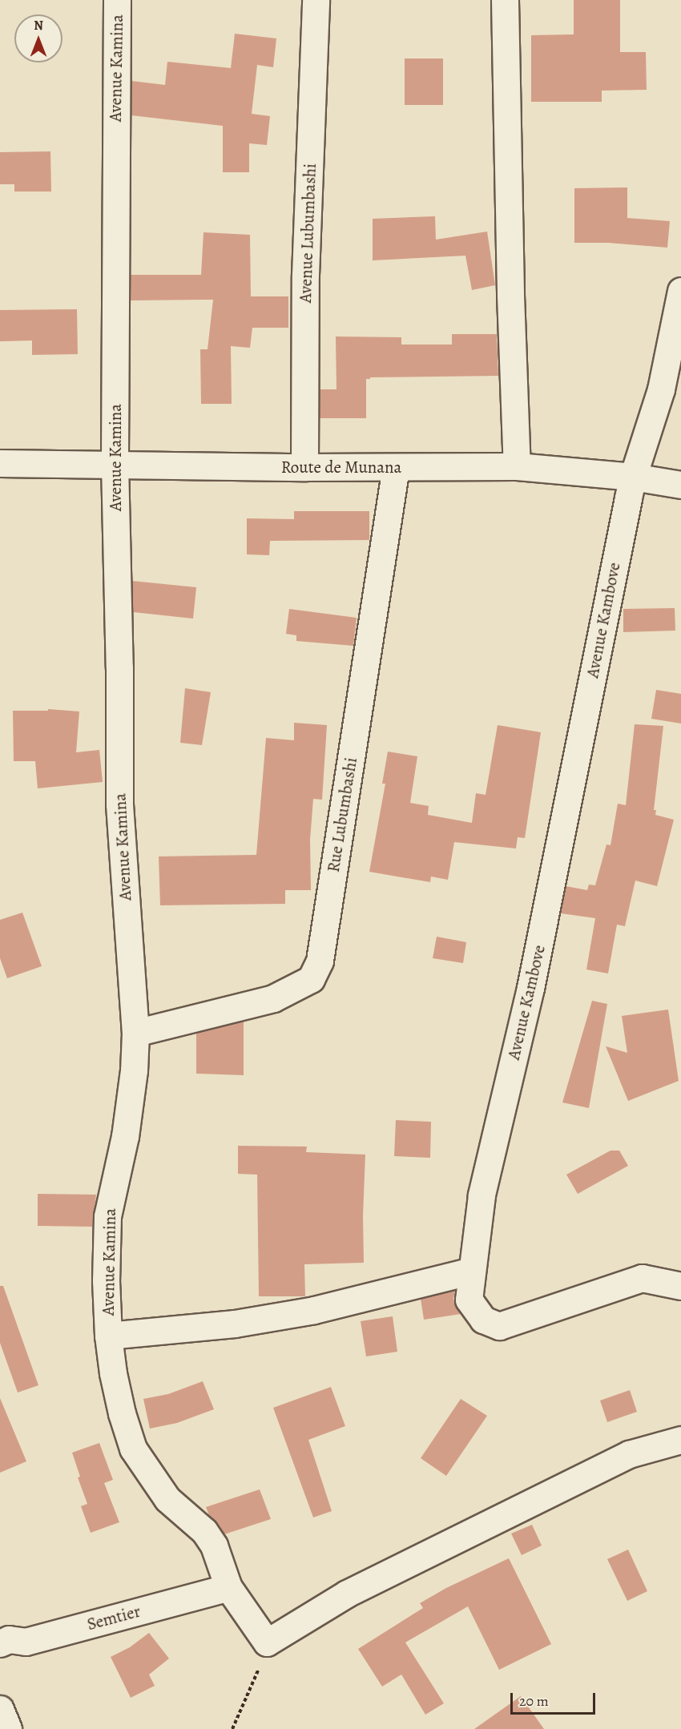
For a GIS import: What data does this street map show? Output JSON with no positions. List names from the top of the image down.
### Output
{
  "streets": {
    "street": [
      "Avenue Kamina",
      "Avenue Lubumbashi",
      "Route de Munana",
      "Avenue Kambove",
      "Rue Lubumbashi",
      "Semtier"
    ]
  },
  "crossings": [
    ["Avenue Kamina", "Route de Munana"],
    ["Avenue Kamina", "Rue Lubumbashi"],
    ["Avenue Kamina", "Semtier"],
    ["Avenue Lubumbashi", "Route de Munana"],
    ["Route de Munana", "Avenue Kambove"],
    ["Route de Munana", "Rue Lubumbashi"]
  ],
  "scale_bar": "20 m",
  "north": "top"
}
